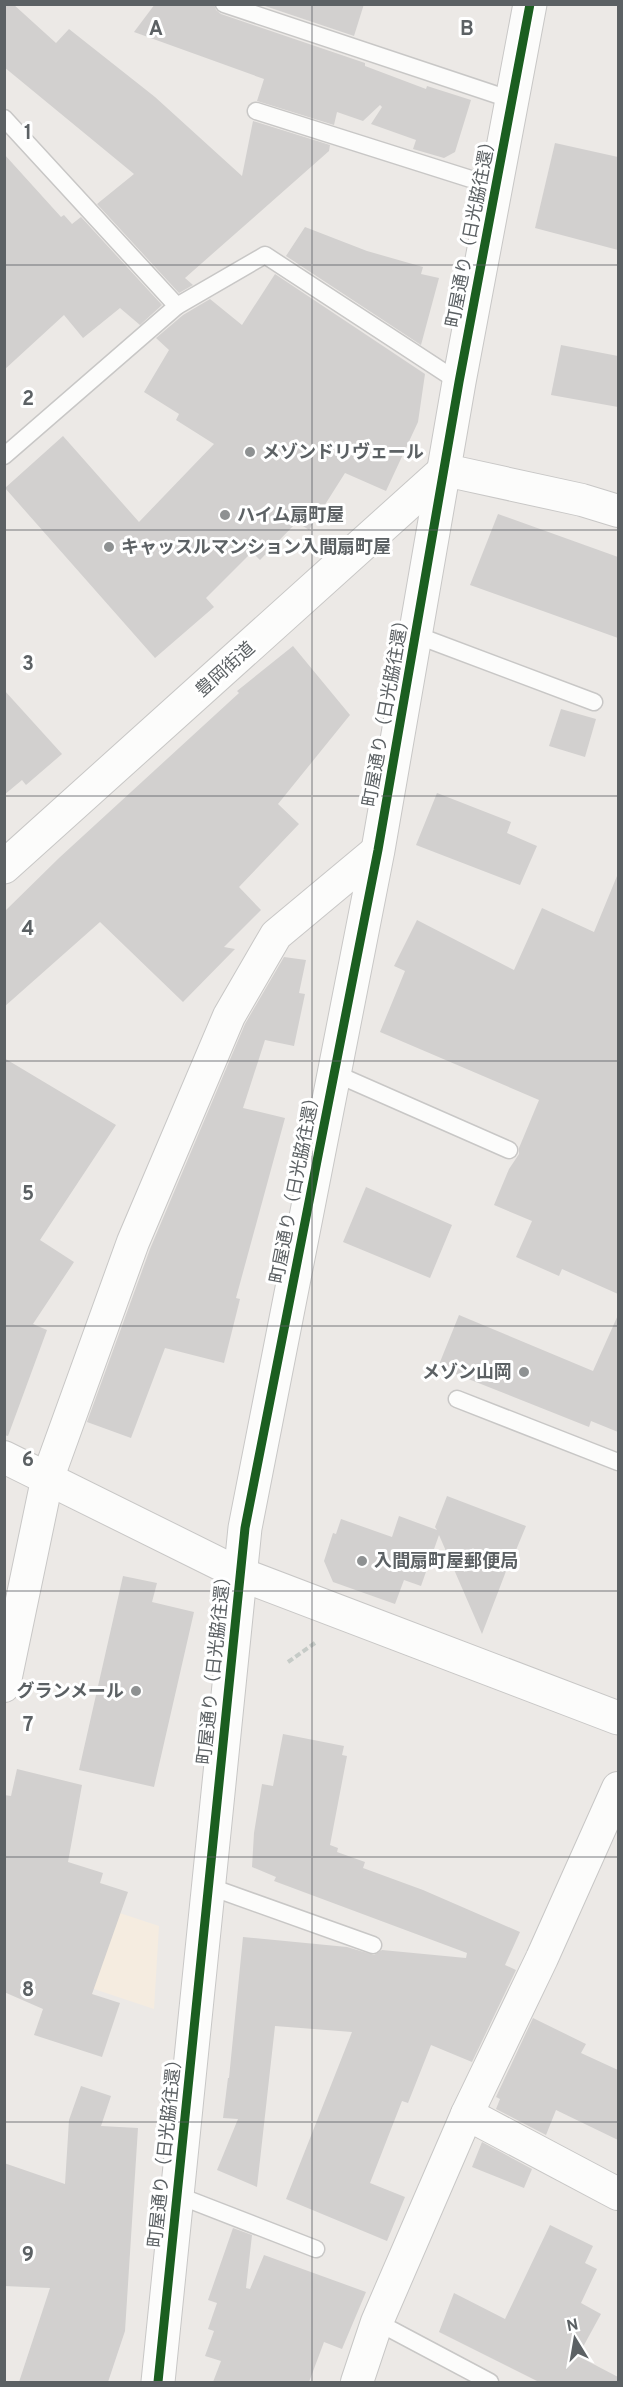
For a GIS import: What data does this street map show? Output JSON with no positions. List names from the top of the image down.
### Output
{
  "streets": {
    "street": ["町屋通り（日光脇往還）", "豊岡街道"]
  },
  "crossings": [
    ["町屋通り（日光脇往還）", "豊岡街道"]
  ],
  "places": [
    "メゾンドリヴェール",
    "ハイム扇町屋",
    "キャッスルマンション入間扇町屋",
    "メゾン山岡",
    "入間扇町屋郵便局",
    "グランメール"
  ],
  "north": "top",
  "grid": {
    "columns": ["A", "B"],
    "rows": [
      "1",
      "2",
      "3",
      "4",
      "5",
      "6",
      "7",
      "8",
      "9"
    ]
  }
}
